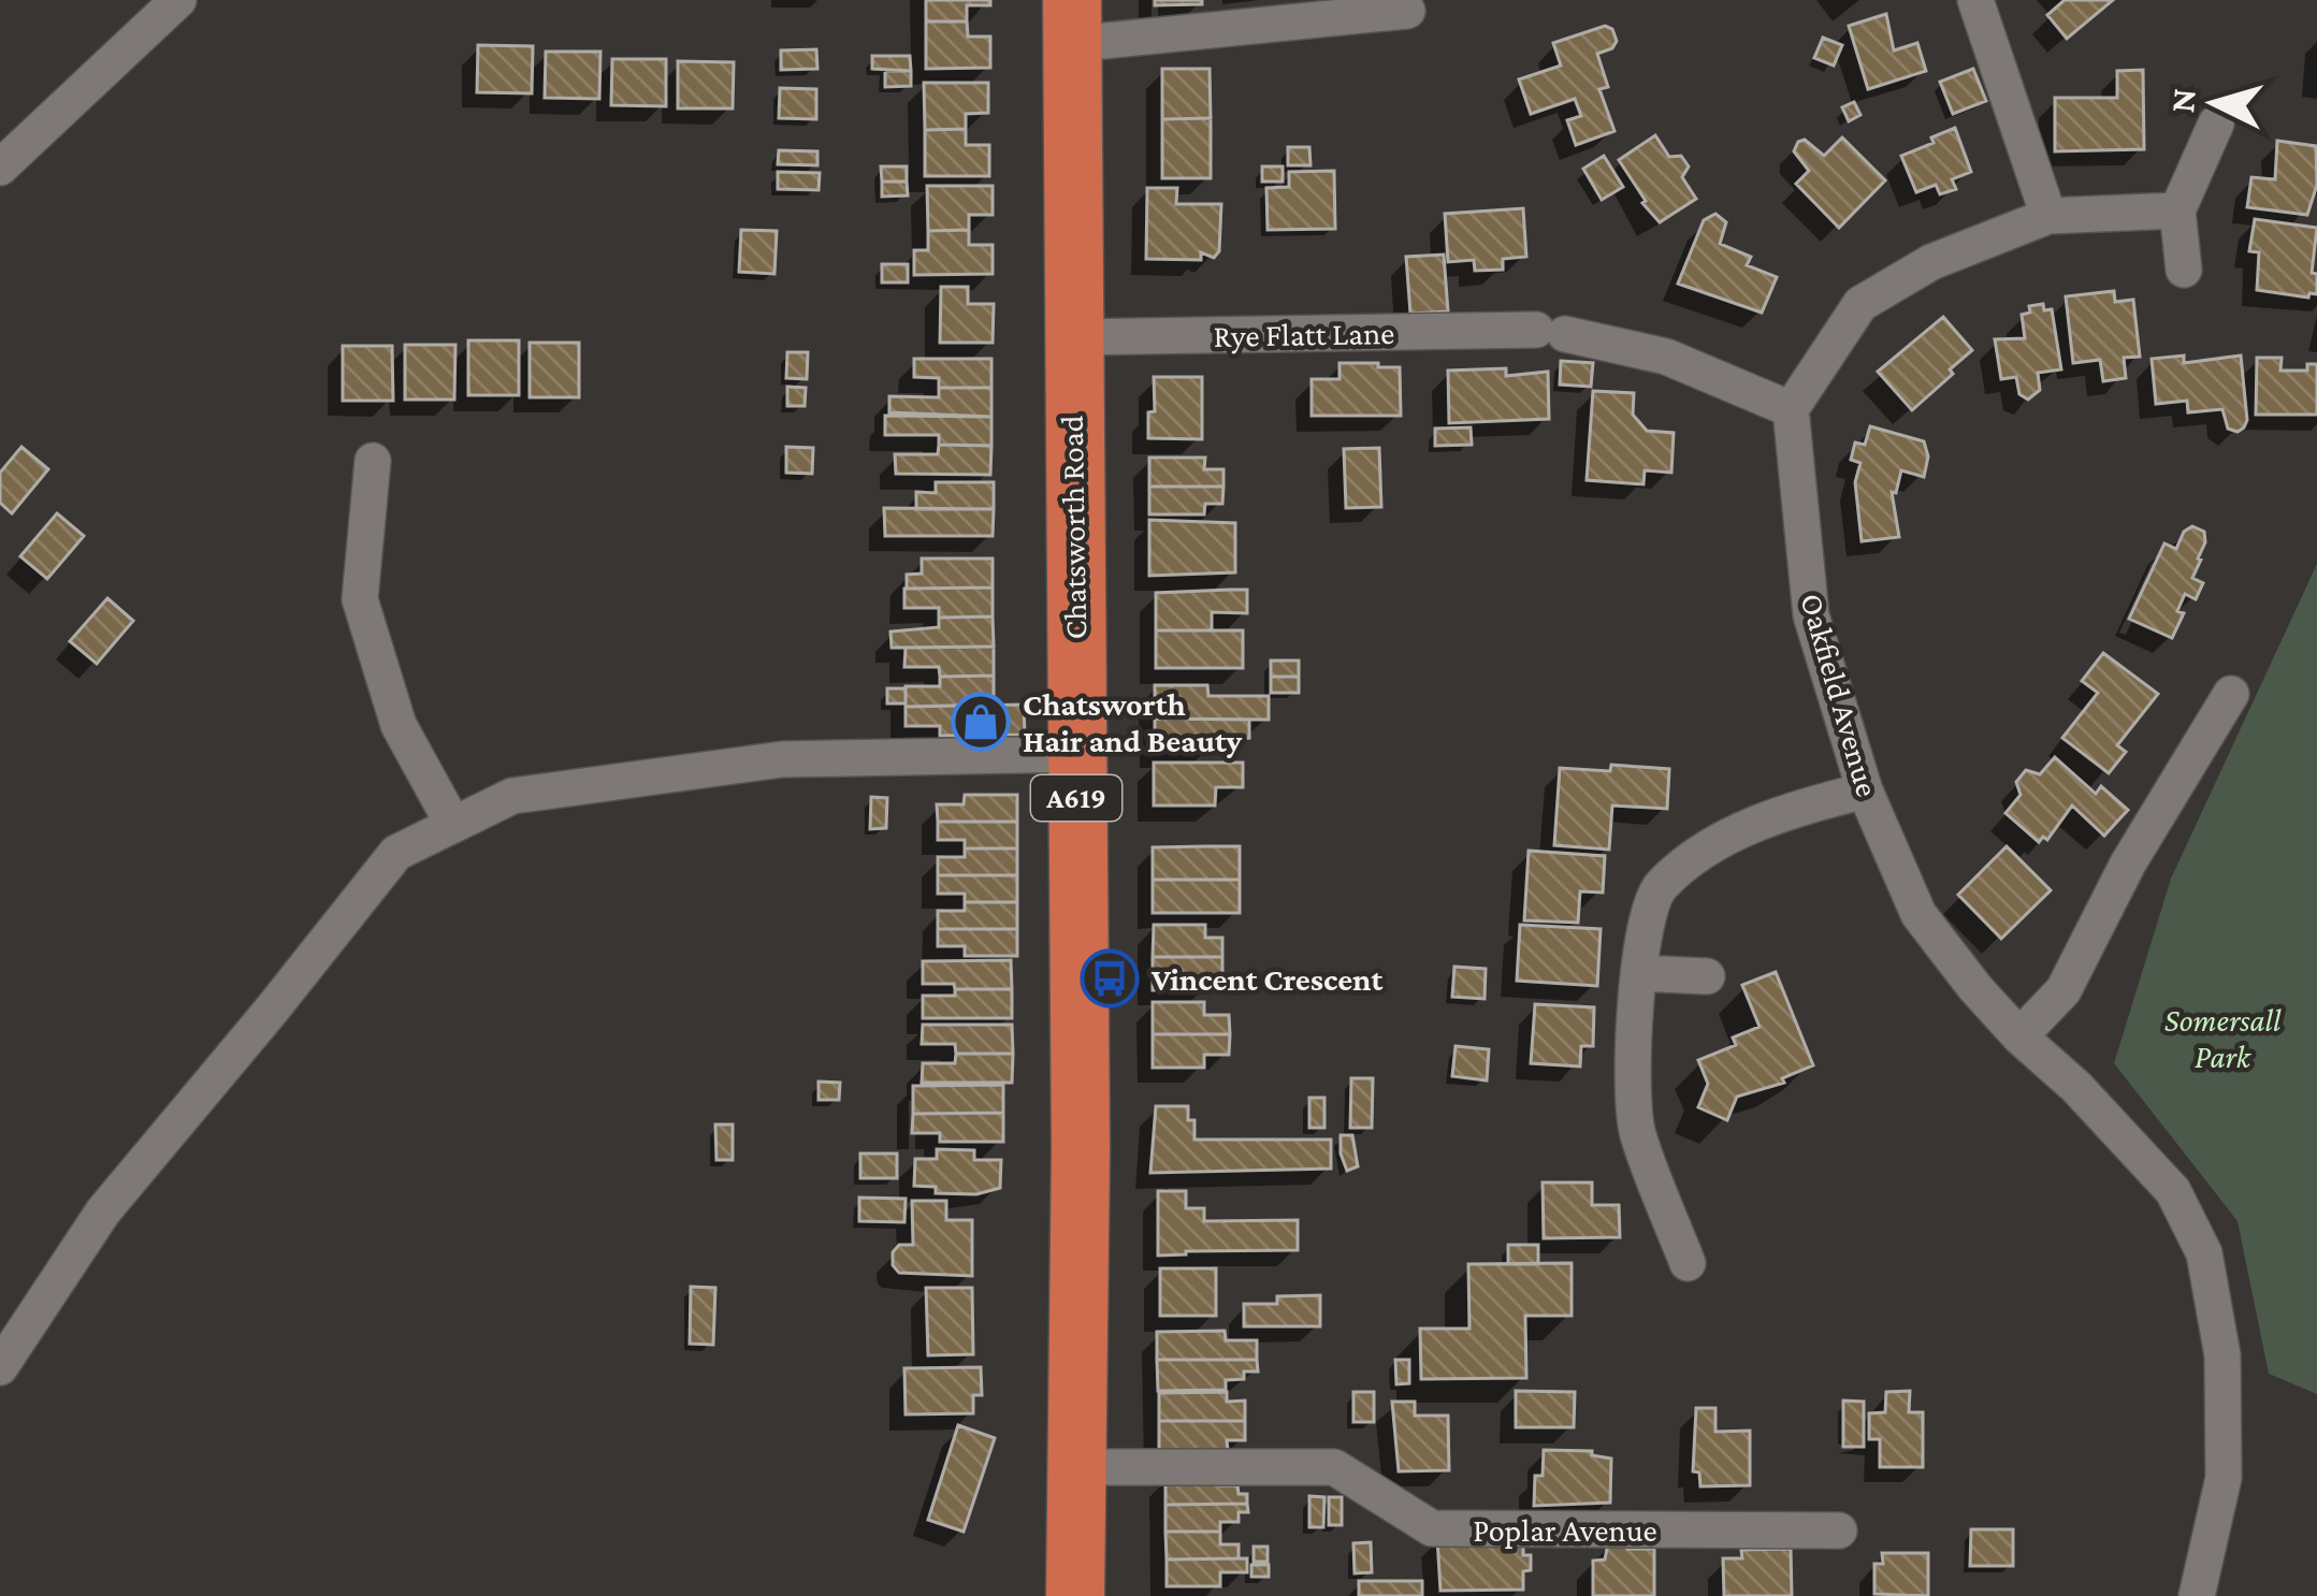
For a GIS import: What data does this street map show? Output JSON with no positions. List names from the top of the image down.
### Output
{
  "streets": {
    "highway": ["Chatsworth Road", "A619"],
    "street": ["Rye Flatt Lane", "Oakfield Avenue", "Poplar Avenue"]
  },
  "crossings": [
    ["Rye Flatt Lane", "Chatsworth Road"],
    ["Rye Flatt Lane", "Oakfield Avenue"],
    ["Chatsworth Road", "Poplar Avenue"]
  ],
  "parks": ["Somersall Park"],
  "places": {
    "shop": ["Chatsworth Hair and Beauty"],
    "bus stop": ["Vincent Crescent"]
  },
  "north": "left"
}
